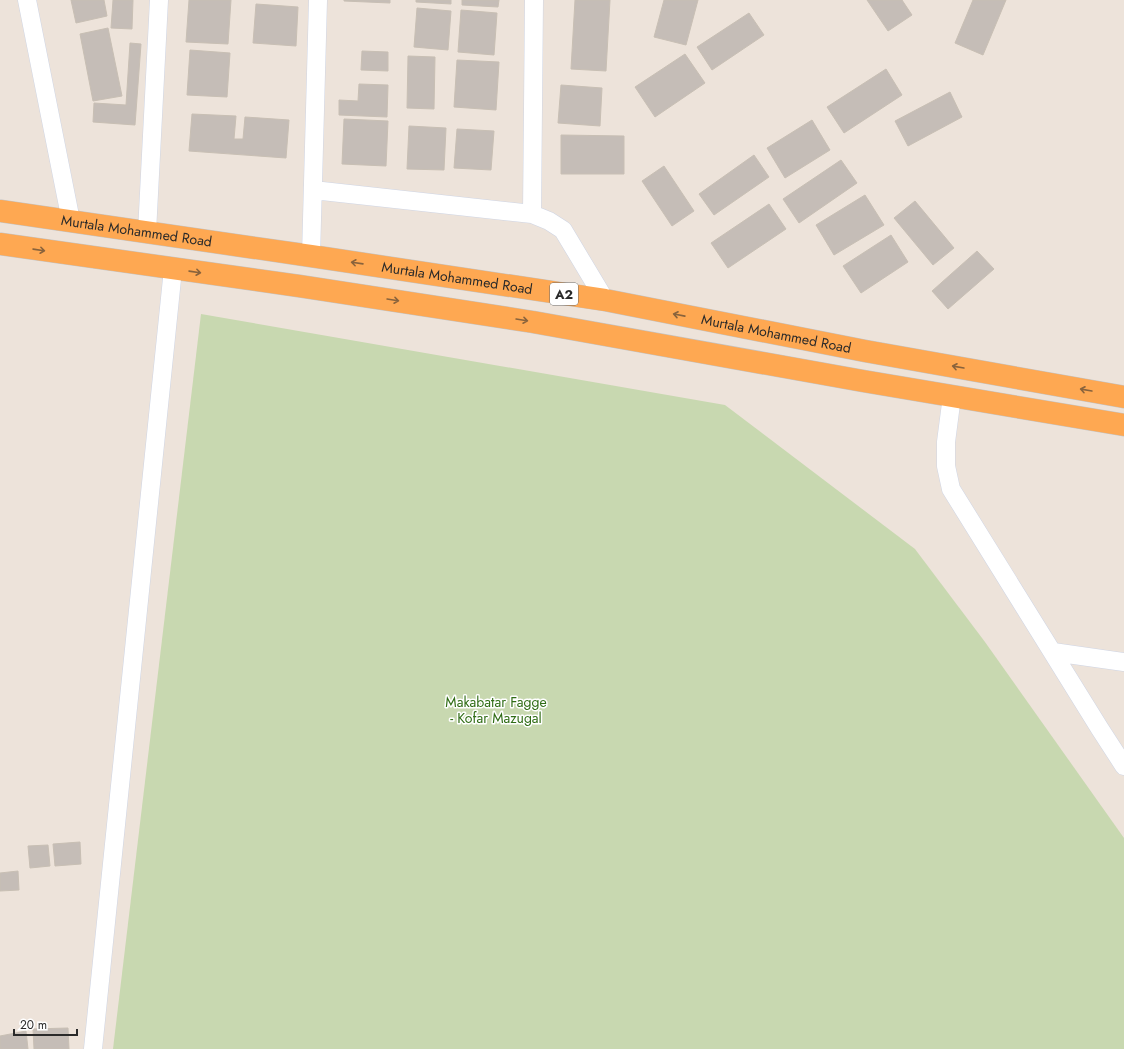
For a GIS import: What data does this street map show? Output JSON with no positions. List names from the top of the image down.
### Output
{
  "streets": {
    "highway": ["Murtala Mohammed Road", "A2"]
  },
  "parks": ["Makabatar Fagge - Kofar Mazugal"],
  "scale_bar": "20 m"
}
